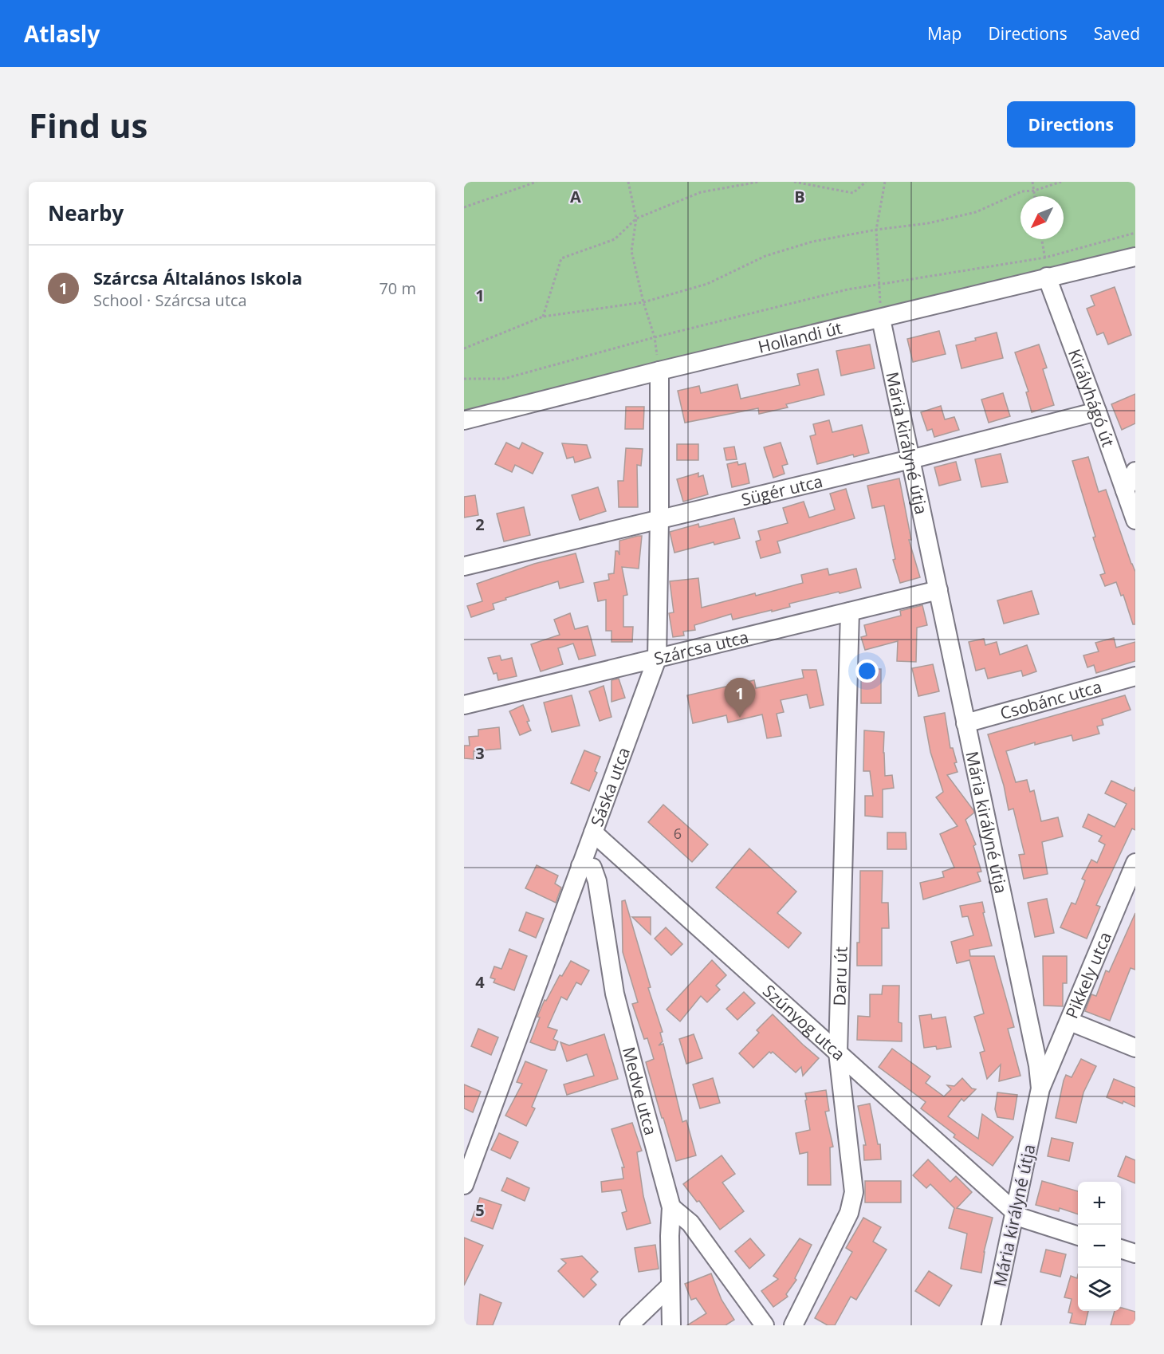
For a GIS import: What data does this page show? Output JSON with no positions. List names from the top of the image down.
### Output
{
  "streets": {
    "street": [
      "Hollandi út",
      "Királyhágó út",
      "Mária királyné útja",
      "Sügér utca",
      "Szárcsa utca",
      "Csobánc utca",
      "Sáska utca",
      "Daru út",
      "Pikkely utca",
      "Szúnyog utca",
      "Medve utca"
    ]
  },
  "crossings": [
    ["Hollandi út", "Királyhágó út"],
    ["Hollandi út", "Mária királyné útja"],
    ["Hollandi út", "Sáska utca"],
    ["Királyhágó út", "Sügér utca"],
    ["Mária királyné útja", "Sügér utca"],
    ["Mária királyné útja", "Szárcsa utca"],
    ["Mária királyné útja", "Csobánc utca"],
    ["Mária királyné útja", "Pikkely utca"],
    ["Mária királyné útja", "Szúnyog utca"],
    ["Sügér utca", "Sáska utca"],
    ["Szárcsa utca", "Sáska utca"],
    ["Szárcsa utca", "Daru út"],
    ["Sáska utca", "Szúnyog utca"],
    ["Sáska utca", "Medve utca"],
    ["Daru út", "Szúnyog utca"]
  ],
  "house_numbers": ["6"],
  "north": "bottom left",
  "page": {
    "header": "Atlasly",
    "nav": ["Map", "Directions", "Saved"],
    "buttons": "Directions",
    "title": "Find us",
    "heading": "Nearby",
    "list": [
      {
        "mark": "1",
        "name": "Szárcsa Általános Iskola",
        "note": "School · Szárcsa utca",
        "value": "70 m"
      }
    ],
    "pins": "1",
    "map_buttons": ["+", "−"]
  },
  "grid": {
    "columns": ["A", "B"],
    "rows": [
      "1",
      "2",
      "3",
      "4",
      "5"
    ]
  }
}
